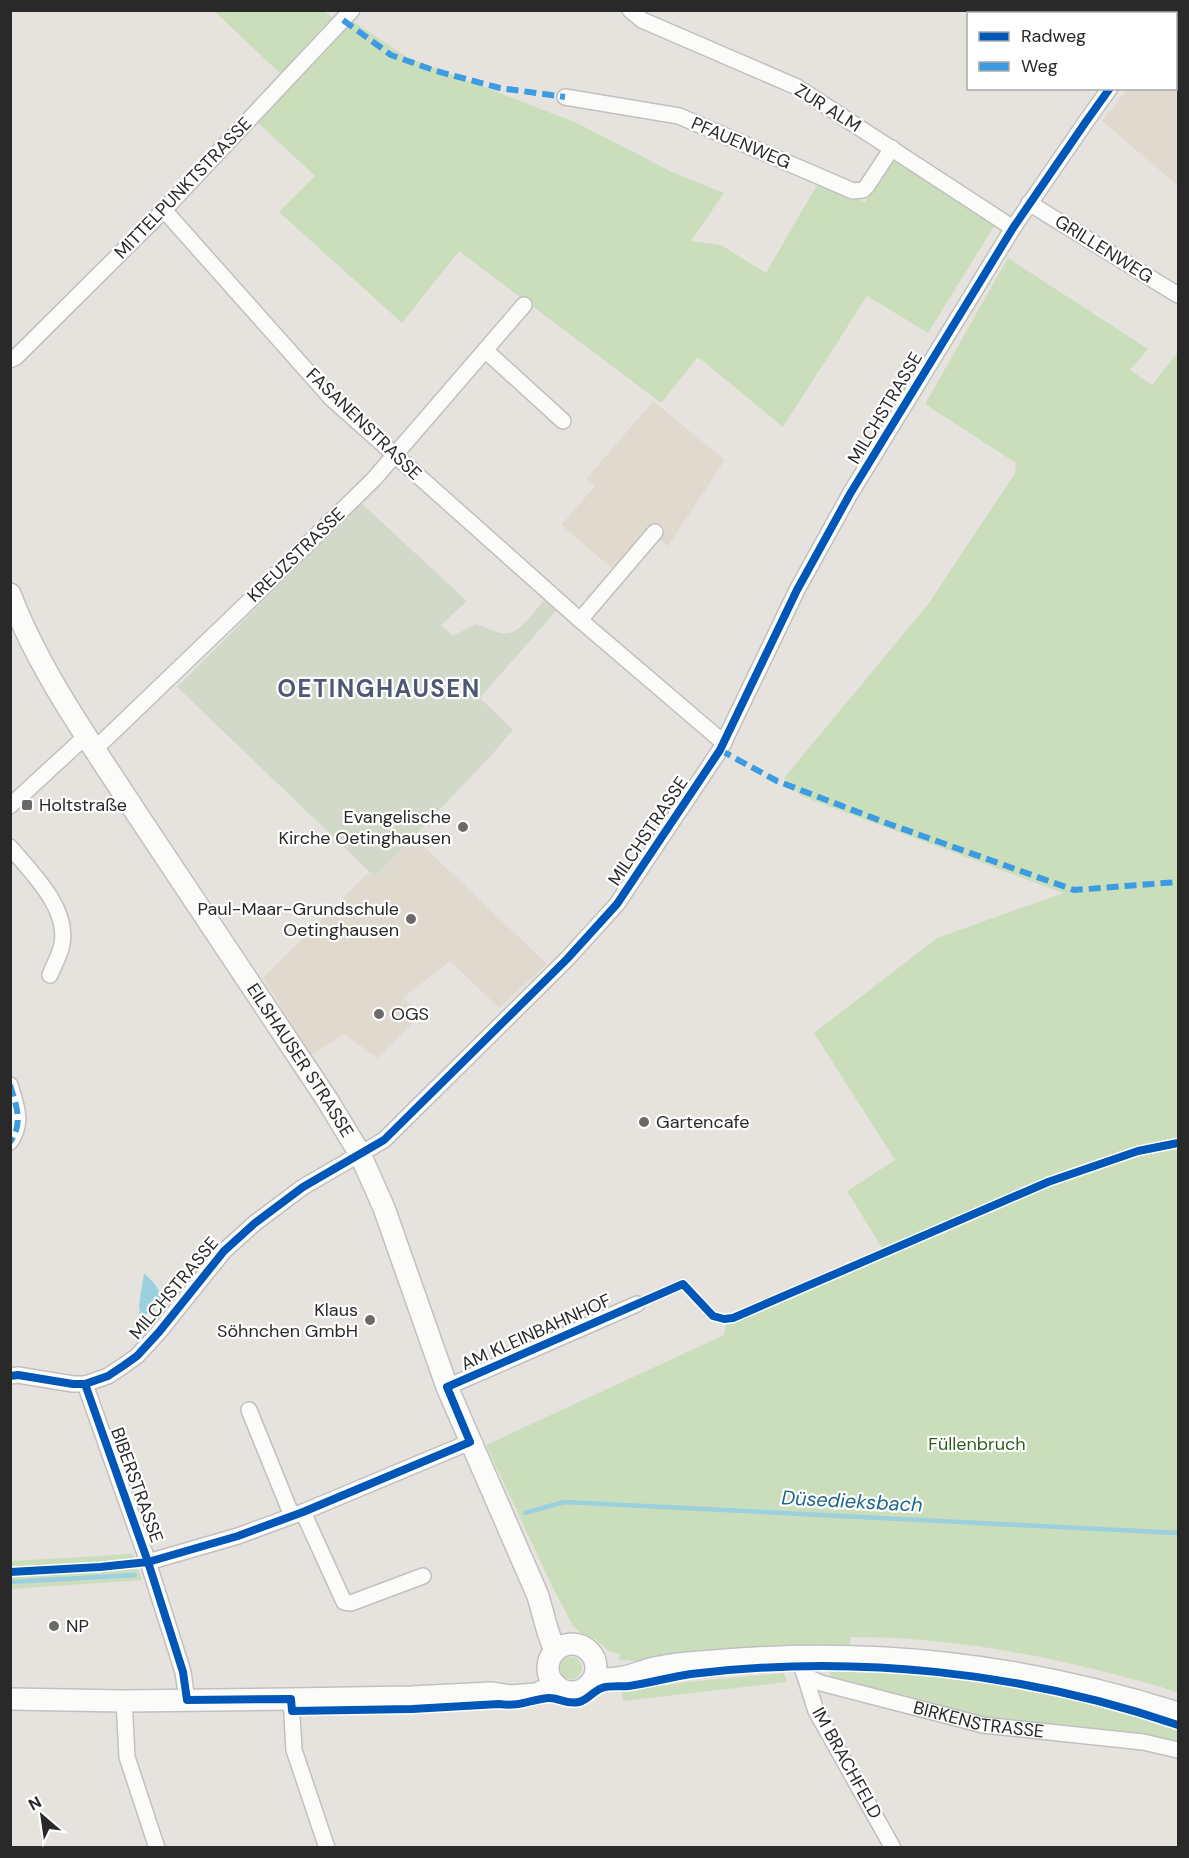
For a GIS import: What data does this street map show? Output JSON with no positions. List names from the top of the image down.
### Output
{
  "streets": {
    "street": [
      "ZUR ALM",
      "PFAUENWEG",
      "MITTELPUNKTSTRASSE",
      "GRILLENWEG",
      "MILCHSTRASSE",
      "FASANENSTRASSE",
      "KREUZSTRASSE",
      "EILSHAUSER STRASSE",
      "AM KLEINBAHNHOF",
      "BIBERSTRASSE",
      "BIRKENSTRASSE",
      "IM BRACHFELD"
    ]
  },
  "crossings": [
    ["ZUR ALM", "PFAUENWEG"],
    ["ZUR ALM", "MILCHSTRASSE"],
    ["MITTELPUNKTSTRASSE", "FASANENSTRASSE"],
    ["GRILLENWEG", "MILCHSTRASSE"],
    ["MILCHSTRASSE", "FASANENSTRASSE"],
    ["MILCHSTRASSE", "EILSHAUSER STRASSE"],
    ["MILCHSTRASSE", "BIBERSTRASSE"],
    ["FASANENSTRASSE", "KREUZSTRASSE"],
    ["KREUZSTRASSE", "EILSHAUSER STRASSE"],
    ["EILSHAUSER STRASSE", "AM KLEINBAHNHOF"],
    ["BIRKENSTRASSE", "IM BRACHFELD"]
  ],
  "districts": ["OETINGHAUSEN"],
  "water": ["Düsedieksbach"],
  "parks": ["Füllenbruch"],
  "places": {
    "transit": ["Holtstraße"],
    "other": [
      "Evangelische Kirche Oetinghausen",
      "Paul-Maar-Grundschule Oetinghausen",
      "OGS",
      "Gartencafe",
      "Klaus Söhnchen GmbH",
      "NP"
    ]
  },
  "legend": ["Radweg", "Weg"],
  "north": "top left"
}
